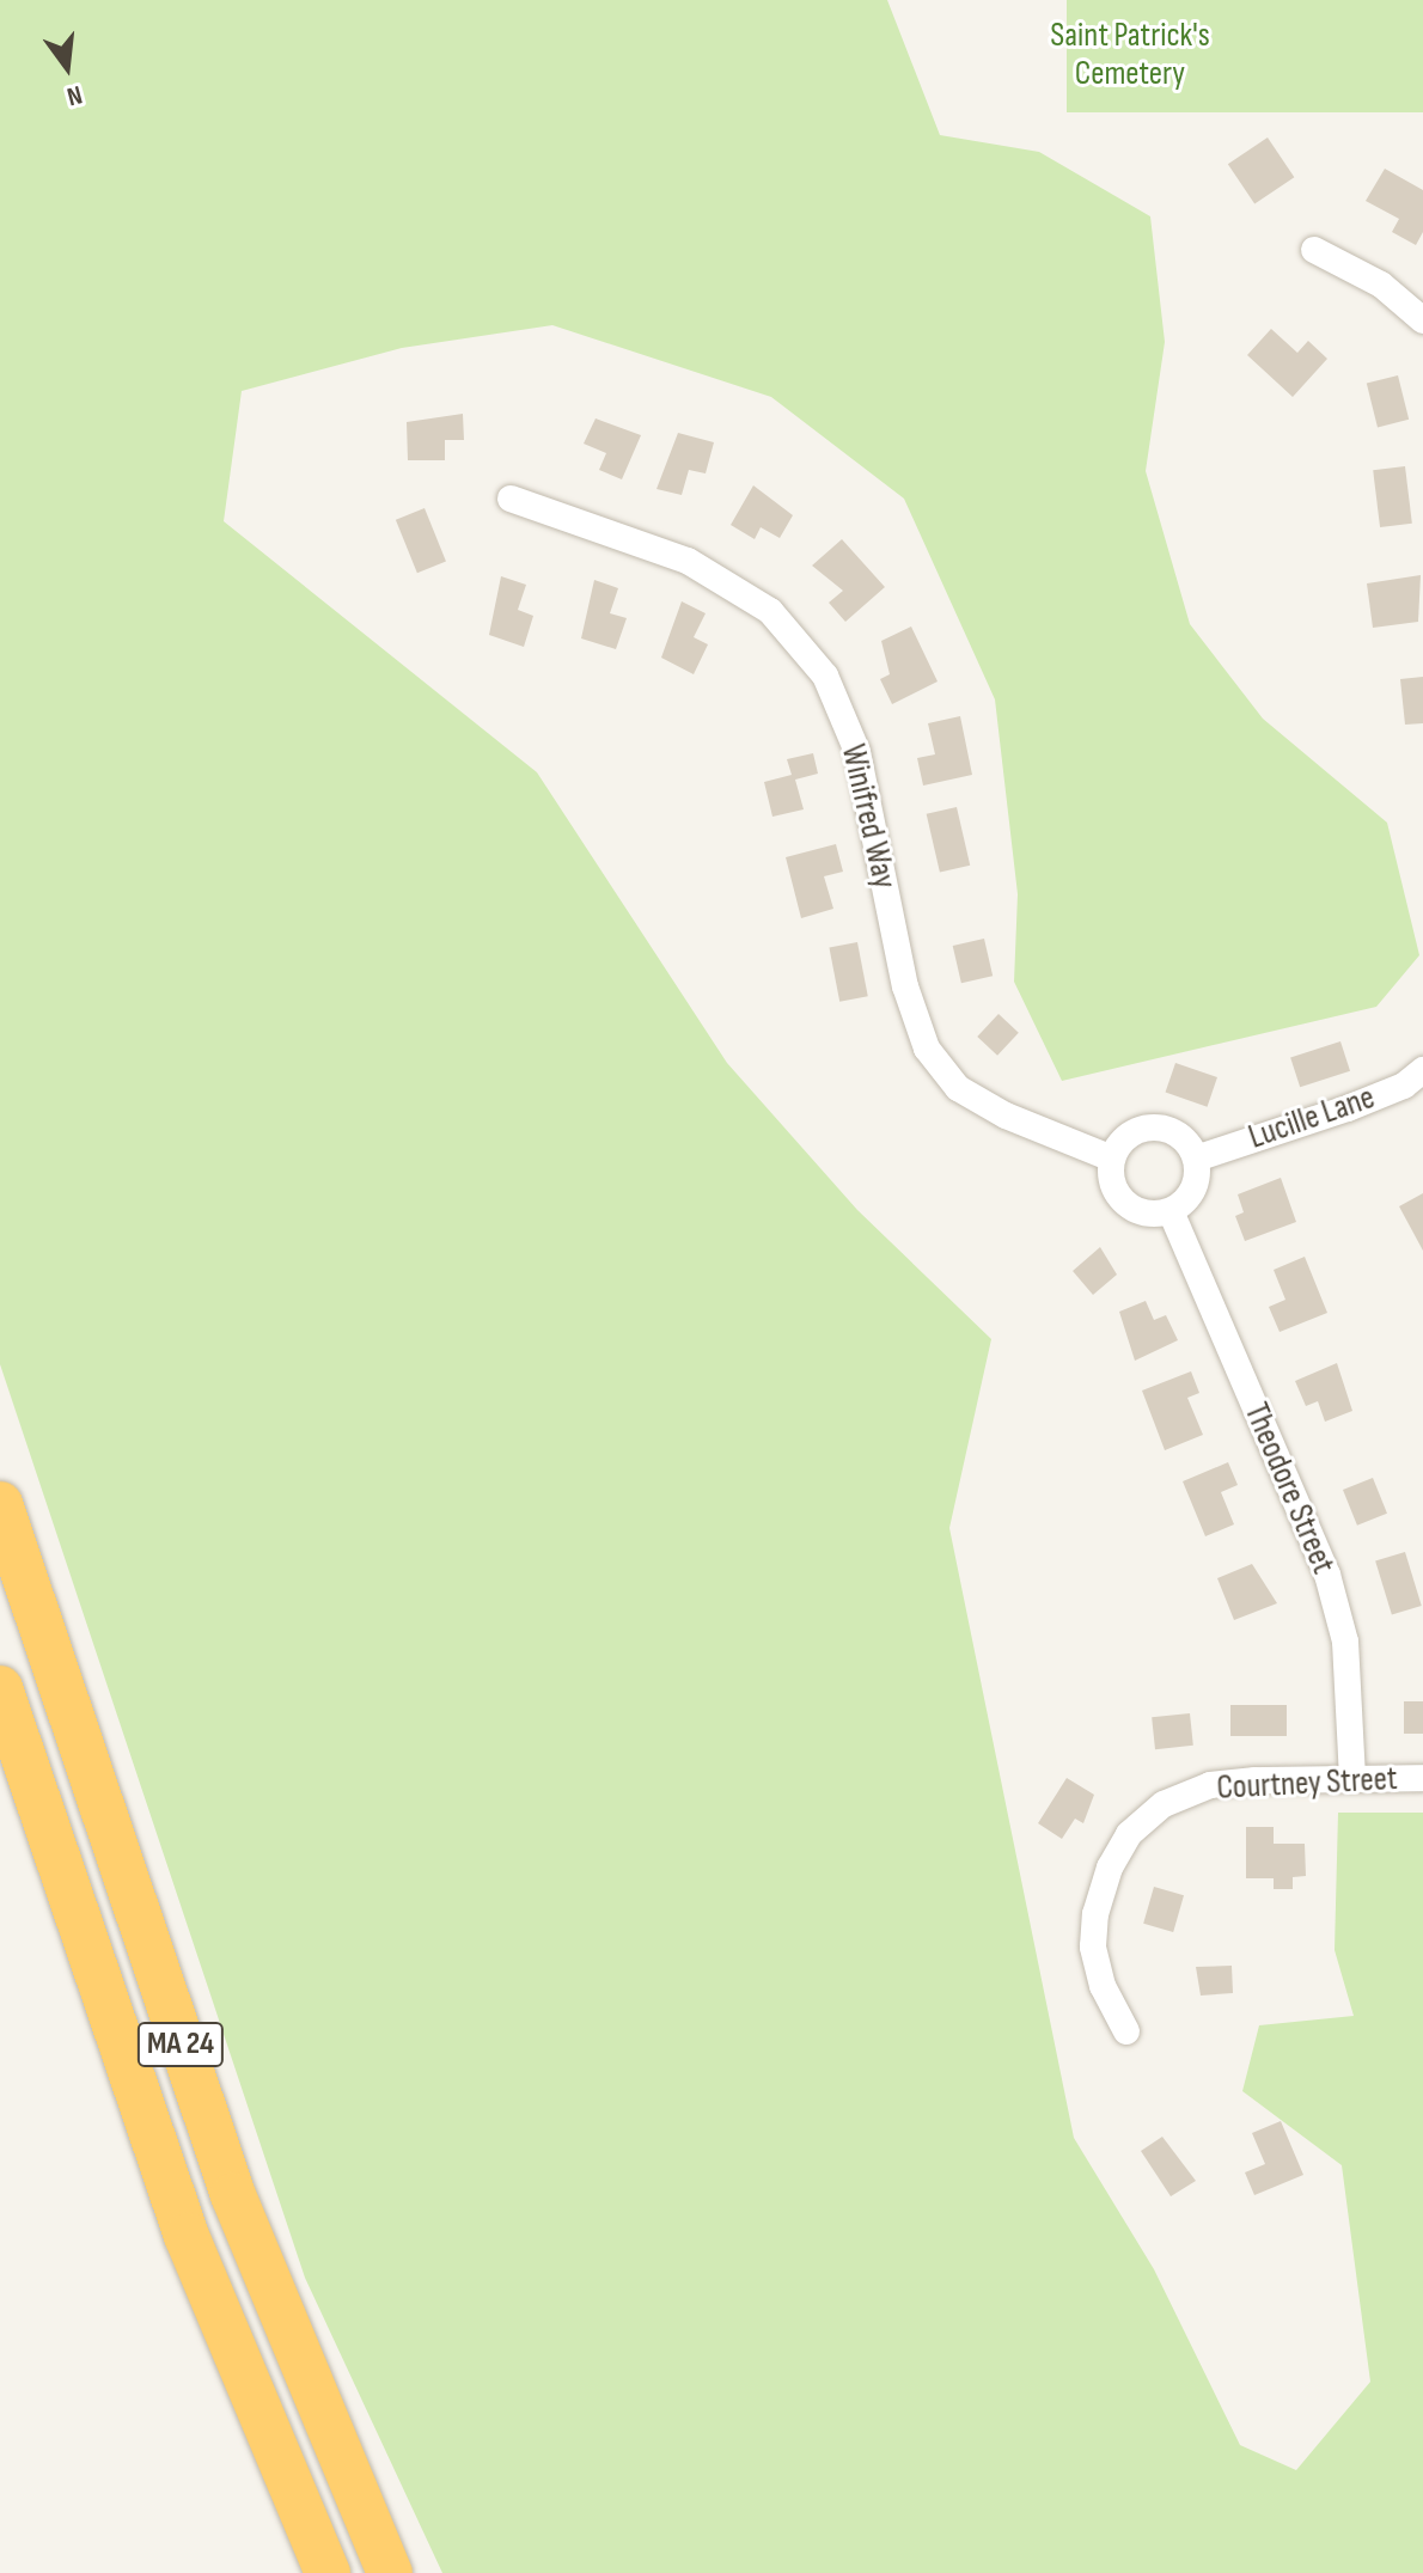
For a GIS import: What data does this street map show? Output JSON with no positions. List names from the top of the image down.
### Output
{
  "streets": {
    "highway": ["MA 24"],
    "street": [
      "Winifred Way",
      "Lucille Lane",
      "Theodore Street",
      "Courtney Street"
    ]
  },
  "crossings": [
    ["Winifred Way", "Lucille Lane"],
    ["Winifred Way", "Theodore Street"],
    ["Lucille Lane", "Theodore Street"],
    ["Theodore Street", "Courtney Street"]
  ],
  "parks": ["Saint Patrick's Cemetery"],
  "north": "bottom"
}
